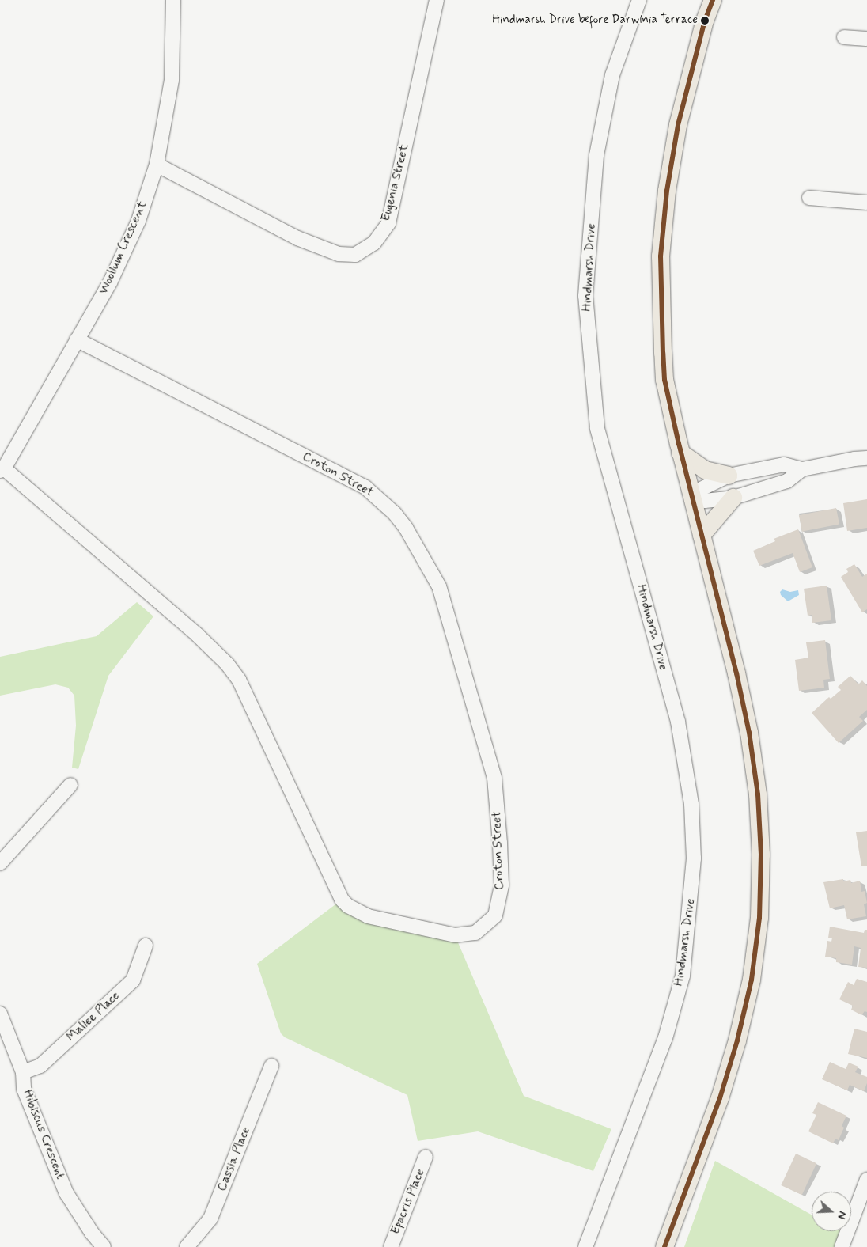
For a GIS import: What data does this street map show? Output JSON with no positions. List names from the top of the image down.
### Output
{
  "streets": {
    "street": [
      "Eugenia Street",
      "Woollum Crescent",
      "Hindmarsh Drive",
      "Croton Street",
      "Mallee Place",
      "Hibiscus Crescent",
      "Cassia Place",
      "Epacris Place"
    ]
  },
  "crossings": [
    ["Eugenia Street", "Woollum Crescent"],
    ["Woollum Crescent", "Croton Street"],
    ["Mallee Place", "Hibiscus Crescent"]
  ],
  "places": ["Hindmarsh Drive before Darwinia Terrace"],
  "north": "right"
}
